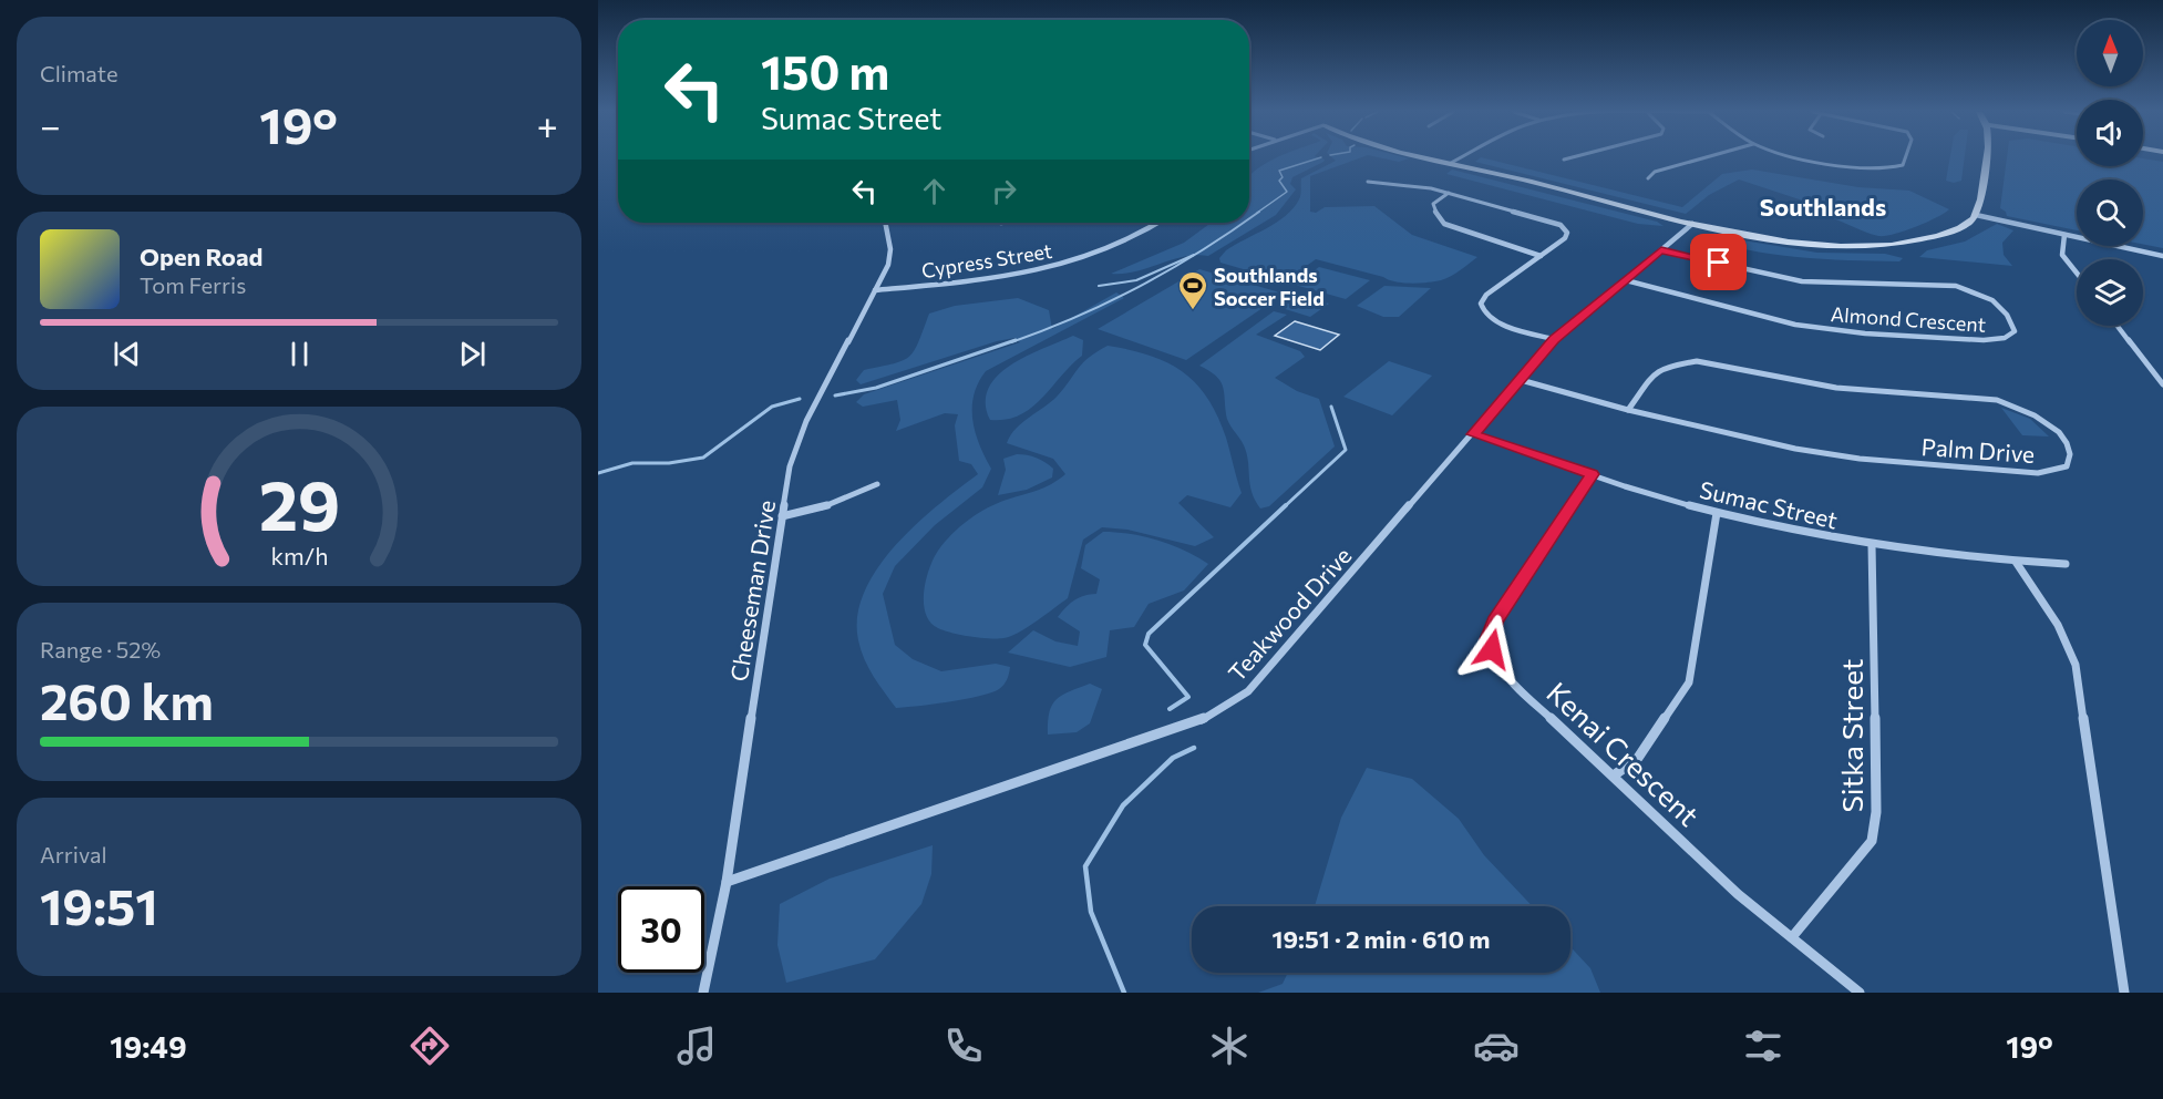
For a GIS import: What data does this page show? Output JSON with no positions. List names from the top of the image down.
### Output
{
  "streets": {
    "street": [
      "Cypress Street",
      "Almond Crescent",
      "Palm Drive",
      "Sumac Street",
      "Cheeseman Drive",
      "Teakwood Drive",
      "Sitka Street",
      "Kenai Crescent"
    ]
  },
  "crossings": [
    ["Cypress Street", "Cheeseman Drive"],
    ["Almond Crescent", "Teakwood Drive"],
    ["Palm Drive", "Teakwood Drive"],
    ["Sumac Street", "Teakwood Drive"],
    ["Sumac Street", "Sitka Street"],
    ["Sumac Street", "Kenai Crescent"],
    ["Cheeseman Drive", "Teakwood Drive"],
    ["Sitka Street", "Kenai Crescent"]
  ],
  "districts": ["Southlands"],
  "places": {
    "sports": ["Southlands Soccer Field"]
  },
  "north": "top",
  "page": {
    "tile": [
      "Climate",
      ["Range · 52%", "260 km"],
      ["Arrival", "19:51"]
    ],
    "turn": ["150 m", "Sumac Street"],
    "heat": ["−", "19°", "+"],
    "song": ["Open Road", "Tom Ferris"],
    "limit": "30",
    "trip": "19:51 · 2 min · 610 m",
    "tabs": ["19:49", "19°"],
    "gauge": ["29", "km/h"]
  }
}
